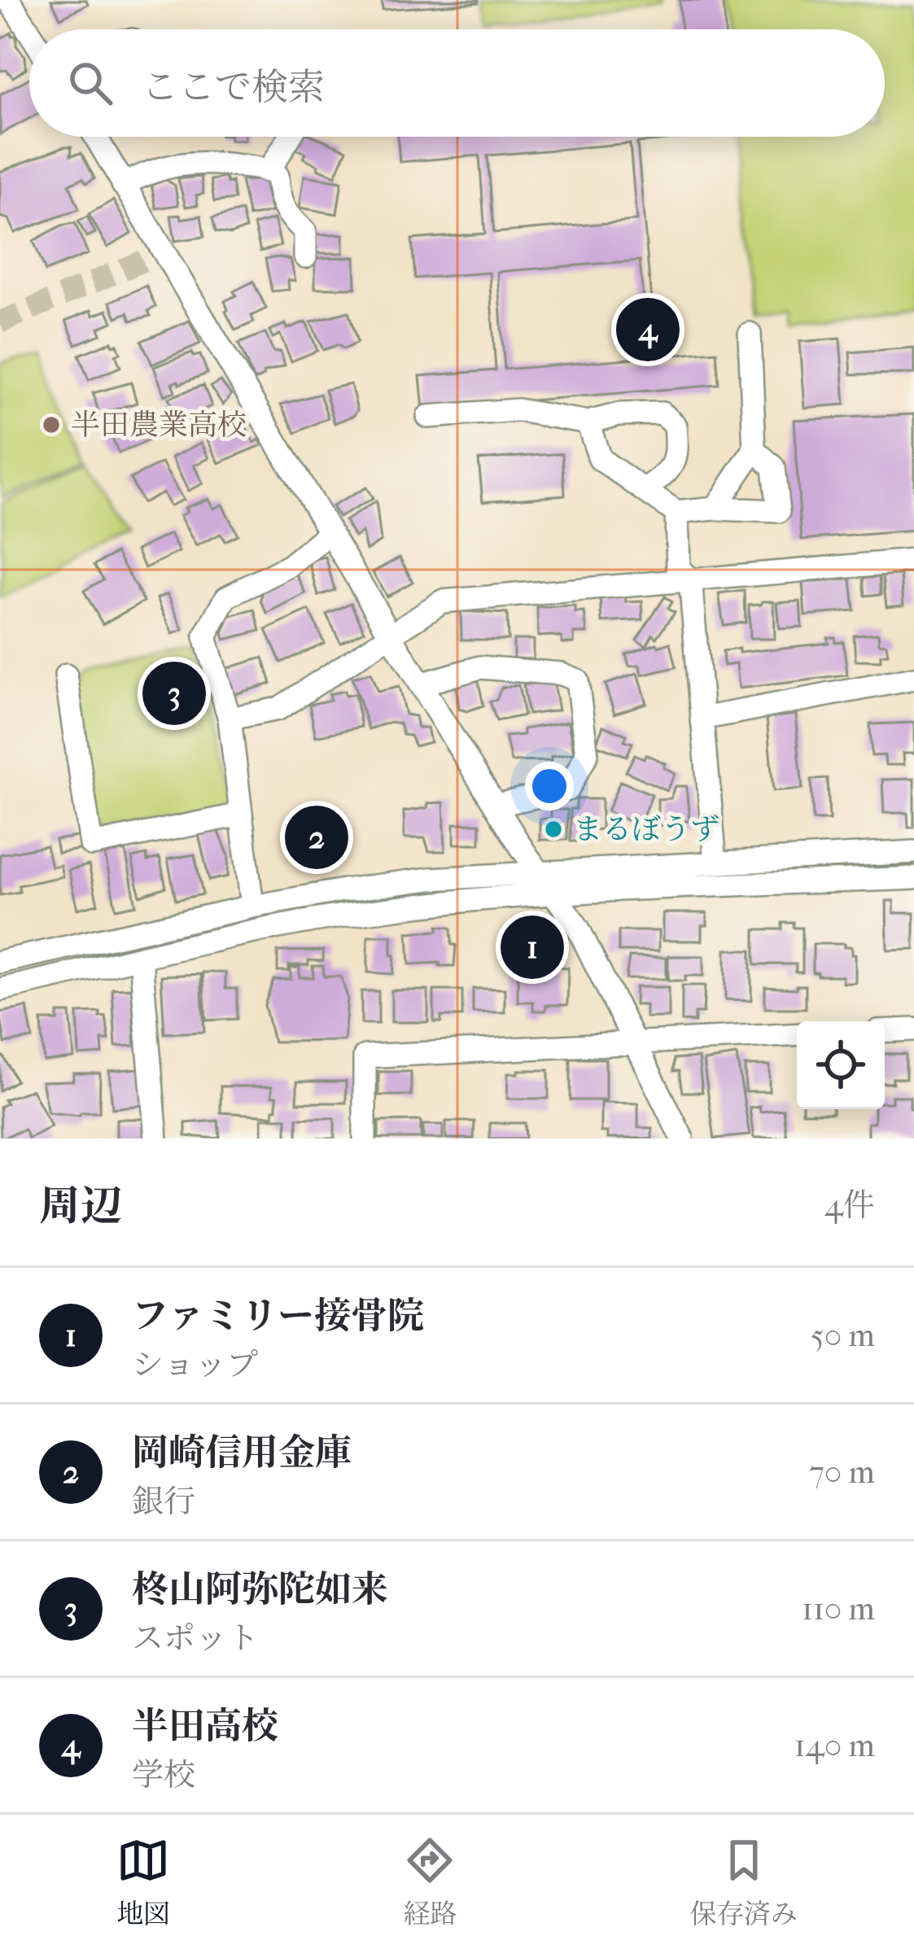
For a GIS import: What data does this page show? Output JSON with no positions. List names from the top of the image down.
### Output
{
  "places": ["半田農業高校", "まるぼうず"],
  "page": {
    "search": "ここで検索",
    "pins": [
      "4",
      "3",
      "2",
      "1"
    ],
    "heading": ["周辺", "4件"],
    "list": [
      {
        "mark": "1",
        "name": "ファミリー接骨院",
        "note": "ショップ",
        "value": "50 m"
      },
      {
        "mark": "2",
        "name": "岡崎信用金庫",
        "note": "銀行",
        "value": "70 m"
      },
      {
        "mark": "3",
        "name": "柊山阿弥陀如来",
        "note": "スポット",
        "value": "110 m"
      },
      {
        "mark": "4",
        "name": "半田高校",
        "note": "学校",
        "value": "140 m"
      }
    ],
    "nav": ["地図", "経路", "保存済み"]
  }
}
